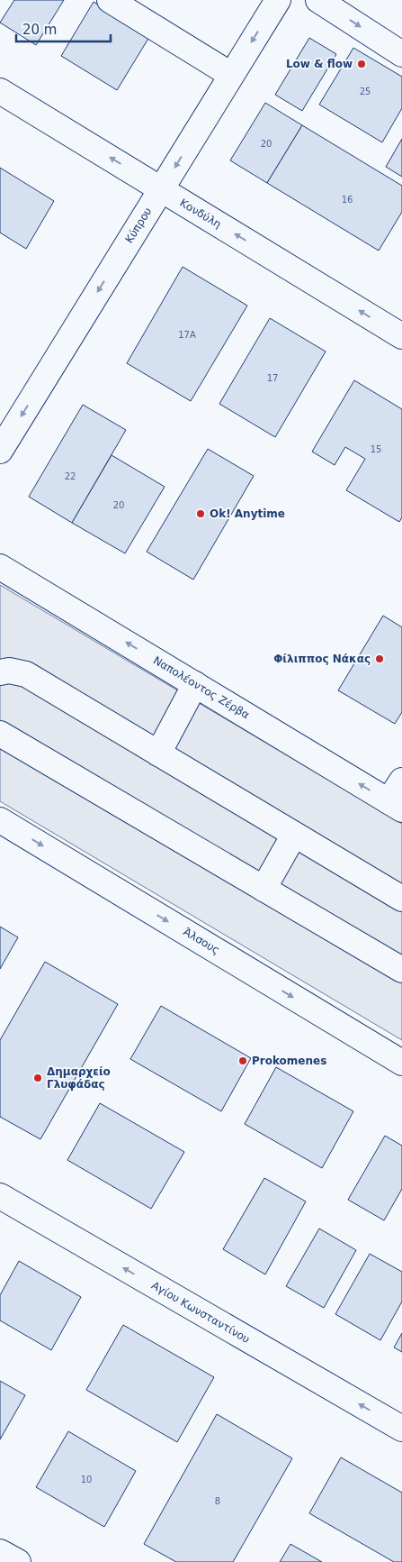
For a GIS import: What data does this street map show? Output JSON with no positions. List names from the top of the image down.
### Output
{
  "streets": {
    "street": [
      "Κονδύλη",
      "Κύπρου",
      "Ναπολέοντος Ζέρβα",
      "Άλσους",
      "Αγίου Κωνσταντίνου"
    ]
  },
  "crossings": [
    ["Κονδύλη", "Κύπρου"]
  ],
  "one_way": ["Κύπρου", "Αγίου Κωνσταντίνου"],
  "places": [
    "Low & flow",
    "Ok! Anytime",
    "Φίλιππος Νάκας",
    "Prokomenes",
    "Δημαρχείο Γλυφάδας"
  ],
  "house_numbers": [
    "25",
    "20",
    "16",
    "17Α",
    "17",
    "15",
    "22",
    "20",
    "10",
    "8"
  ],
  "scale_bar": "20 m"
}
